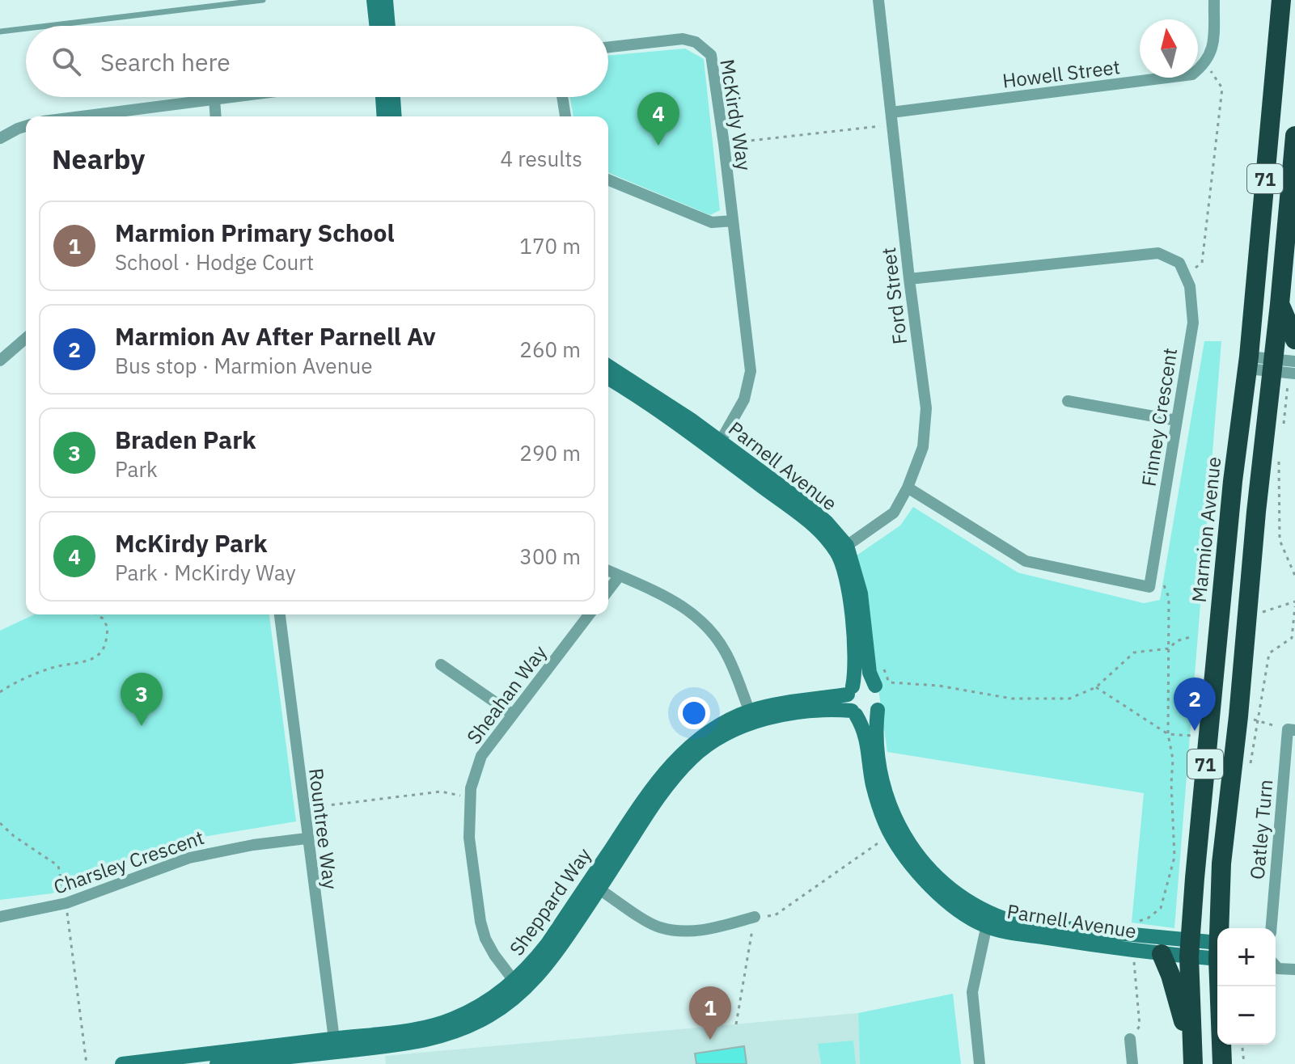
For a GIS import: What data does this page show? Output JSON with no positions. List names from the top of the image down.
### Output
{
  "streets": {
    "highway": ["71", "Marmion Avenue"],
    "street": [
      "Howell Street",
      "McKirdy Way",
      "Ford Street",
      "Finney Crescent",
      "Parnell Avenue",
      "Sheahan Way",
      "Rountree Way",
      "Oatley Turn",
      "Charsley Crescent",
      "Sheppard Way"
    ]
  },
  "crossings": [
    ["Howell Street", "Ford Street"],
    ["McKirdy Way", "Parnell Avenue"],
    ["Ford Street", "Parnell Avenue"],
    ["Parnell Avenue", "Marmion Avenue"],
    ["Parnell Avenue", "Sheppard Way"],
    ["Sheahan Way", "Sheppard Way"],
    ["Rountree Way", "Charsley Crescent"],
    ["Rountree Way", "Sheppard Way"]
  ],
  "north": "top",
  "page": {
    "search": "Search here",
    "pins": [
      "4",
      "3",
      "2",
      "1"
    ],
    "heading": ["Nearby", "4 results"],
    "list": [
      {
        "mark": "1",
        "name": "Marmion Primary School",
        "note": "School · Hodge Court",
        "value": "170 m"
      },
      {
        "mark": "2",
        "name": "Marmion Av After Parnell Av",
        "note": "Bus stop · Marmion Avenue",
        "value": "260 m"
      },
      {
        "mark": "3",
        "name": "Braden Park",
        "note": "Park",
        "value": "290 m"
      },
      {
        "mark": "4",
        "name": "McKirdy Park",
        "note": "Park · McKirdy Way",
        "value": "300 m"
      }
    ],
    "map_buttons": ["+", "−"]
  }
}
